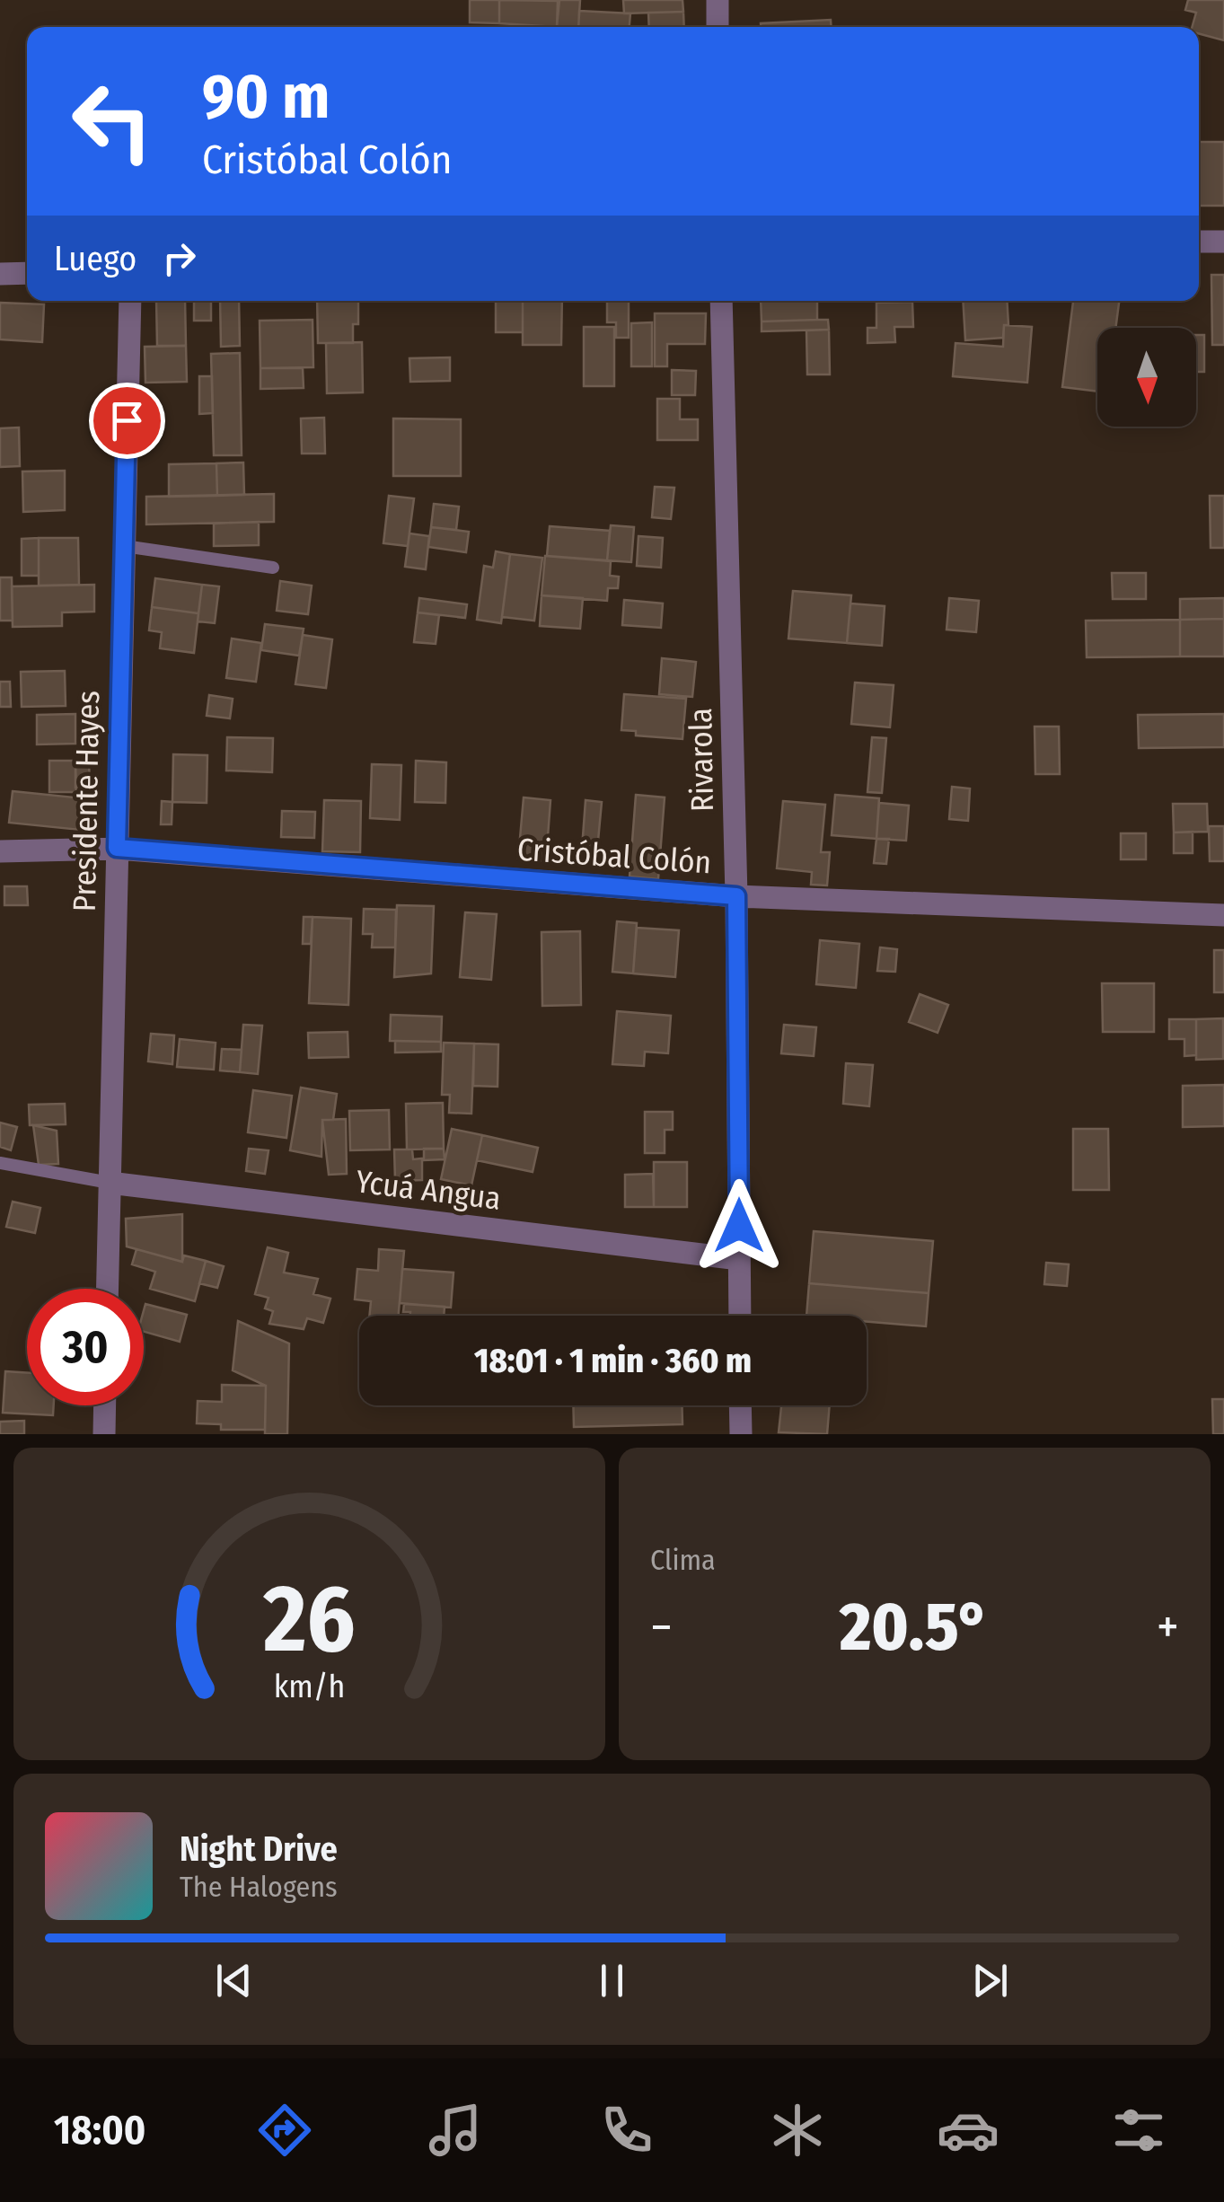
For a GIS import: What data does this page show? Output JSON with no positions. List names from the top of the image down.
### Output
{
  "streets": {
    "street": [
      "Rivarola",
      "Presidente Hayes",
      "Cristóbal Colón",
      "Ycuá Angua"
    ]
  },
  "crossings": [
    ["Rivarola", "Cristóbal Colón"],
    ["Rivarola", "Ycuá Angua"],
    ["Presidente Hayes", "Cristóbal Colón"],
    ["Presidente Hayes", "Ycuá Angua"]
  ],
  "north": "bottom",
  "page": {
    "turn": ["90 m", "Cristóbal Colón"],
    "then": "Luego",
    "limit": "30",
    "trip": "18:01 · 1 min · 360 m",
    "tile": "Clima",
    "heat": ["−", "20.5°", "+"],
    "song": ["Night Drive", "The Halogens"],
    "tabs": "18:00",
    "gauge": ["26", "km/h"]
  }
}
